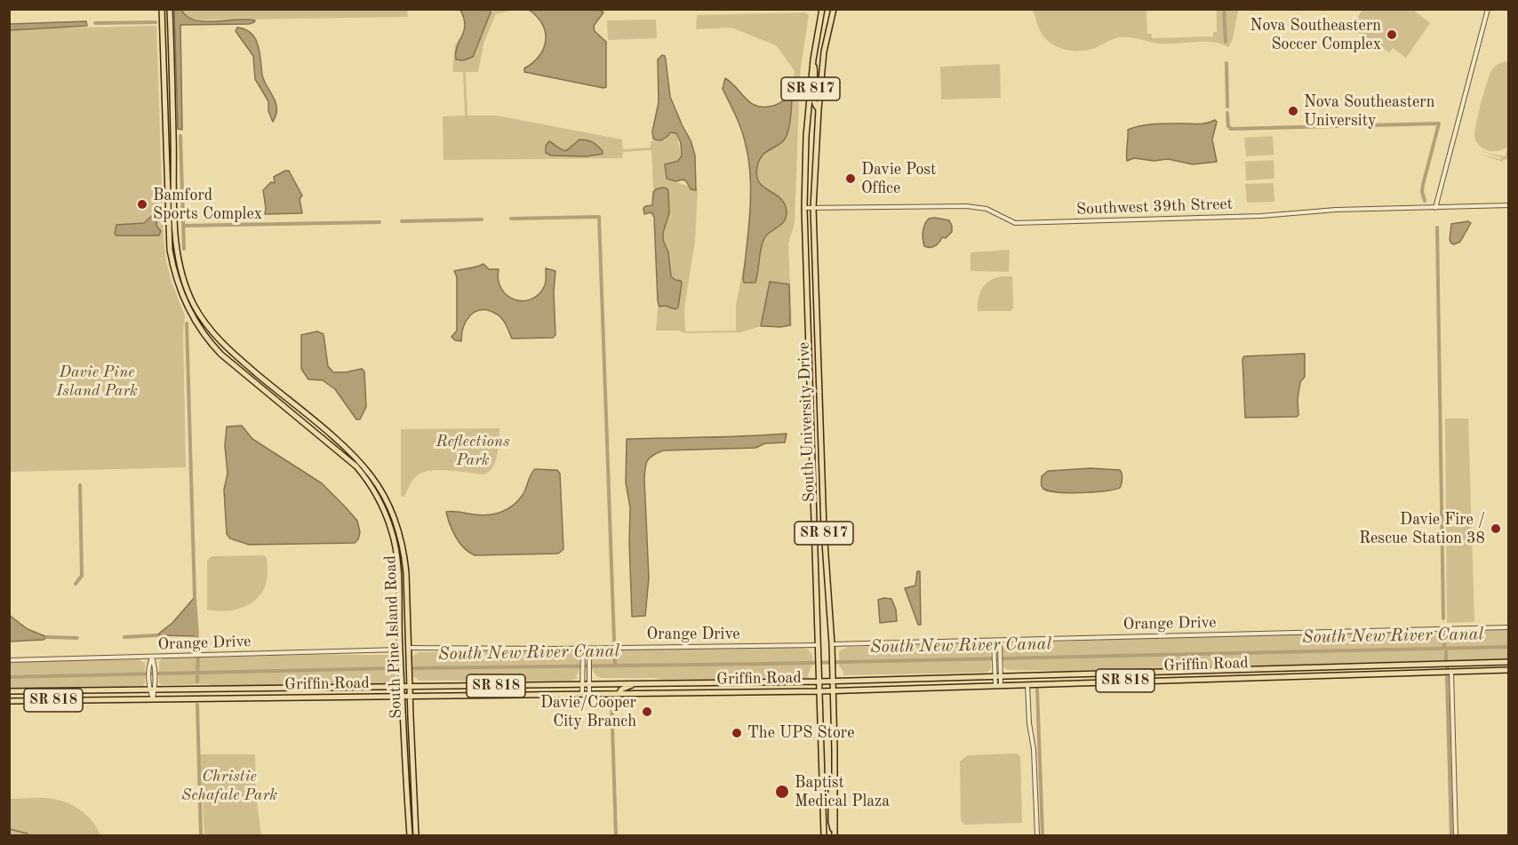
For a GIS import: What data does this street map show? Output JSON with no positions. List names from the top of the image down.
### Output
{
  "streets": {
    "main road": [
      "SR 817",
      "South University Drive",
      "South Pine Island Road",
      "Griffin Road",
      "SR 818"
    ],
    "street": ["Southwest 39th Street", "Orange Drive"]
  },
  "crossings": [
    ["Southwest 39th Street", "South University Drive"],
    ["South University Drive", "Orange Drive"],
    ["South University Drive", "Griffin Road"],
    ["Orange Drive", "South Pine Island Road"],
    ["South Pine Island Road", "Griffin Road"]
  ],
  "water": ["South New River Canal"],
  "parks": ["Davie Pine Island Park", "Reflections Park", "Christie Schafale Park"],
  "places": [
    "Nova Southeastern Soccer Complex",
    "Nova Southeastern University",
    "Davie Post Office",
    "Bamford Sports Complex",
    "Davie Fire / Rescue Station 38",
    "Davie/Cooper City Branch",
    "The UPS Store",
    "Baptist Medical Plaza"
  ]
}
